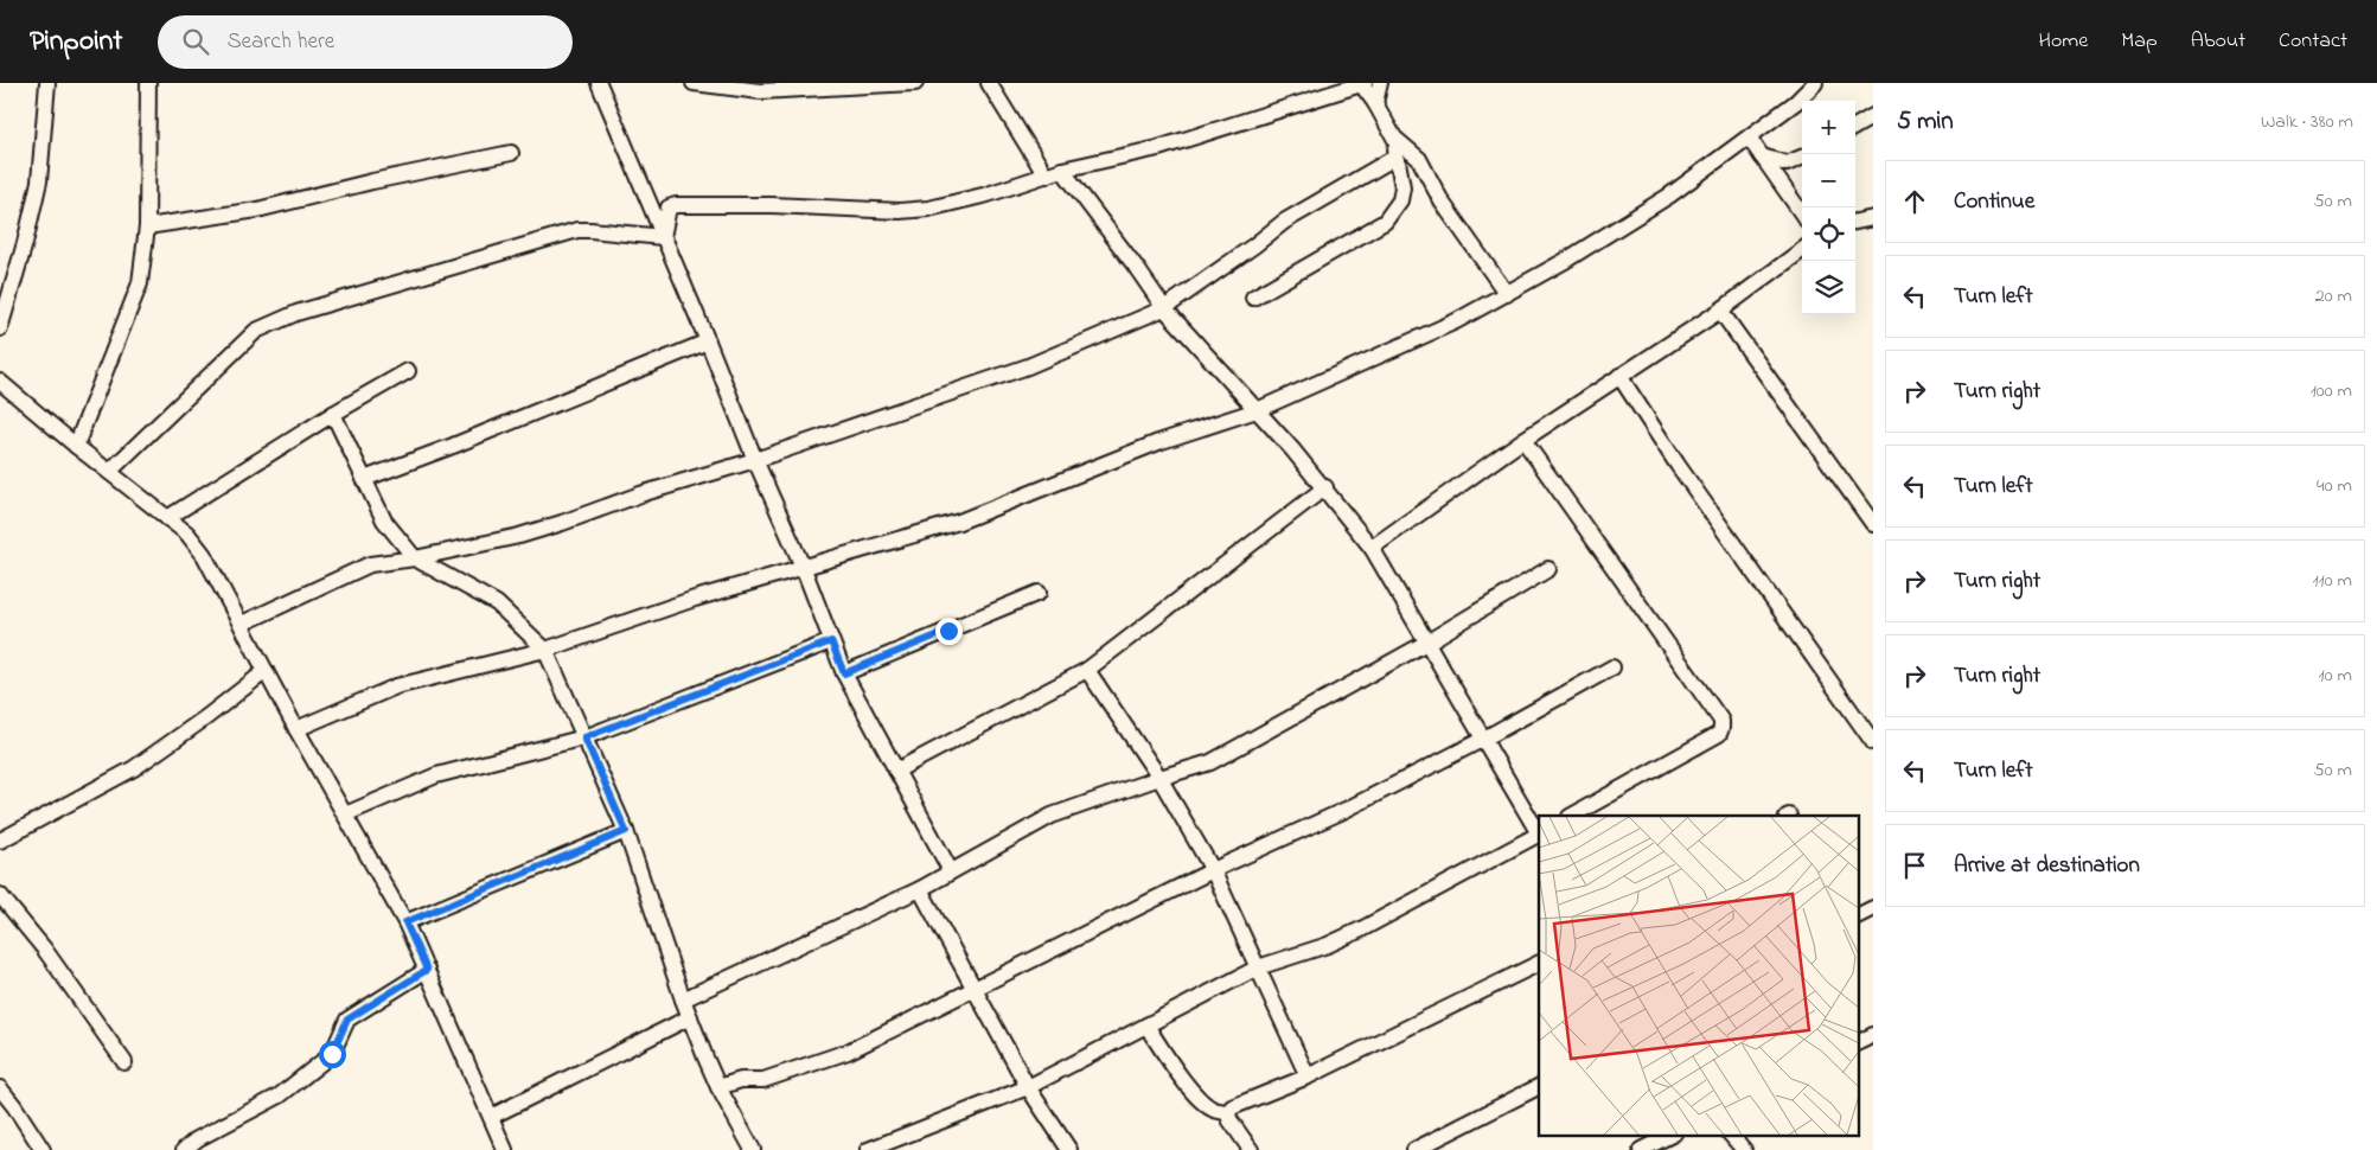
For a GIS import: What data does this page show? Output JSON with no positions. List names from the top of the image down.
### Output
{
  "page": {
    "header": "Pinpoint",
    "search": "Search here",
    "nav": [
      "Home",
      "Map",
      "About",
      "Contact"
    ],
    "heading": ["5 min", "Walk · 380 m"],
    "map_buttons": ["+", "−"],
    "list": [
      ["Continue", "50 m"],
      ["Turn left", "20 m"],
      ["Turn right", "100 m"],
      ["Turn left", "40 m"],
      ["Turn right", "110 m"],
      ["Turn right", "10 m"],
      ["Turn left", "50 m"],
      "Arrive at destination"
    ]
  }
}
